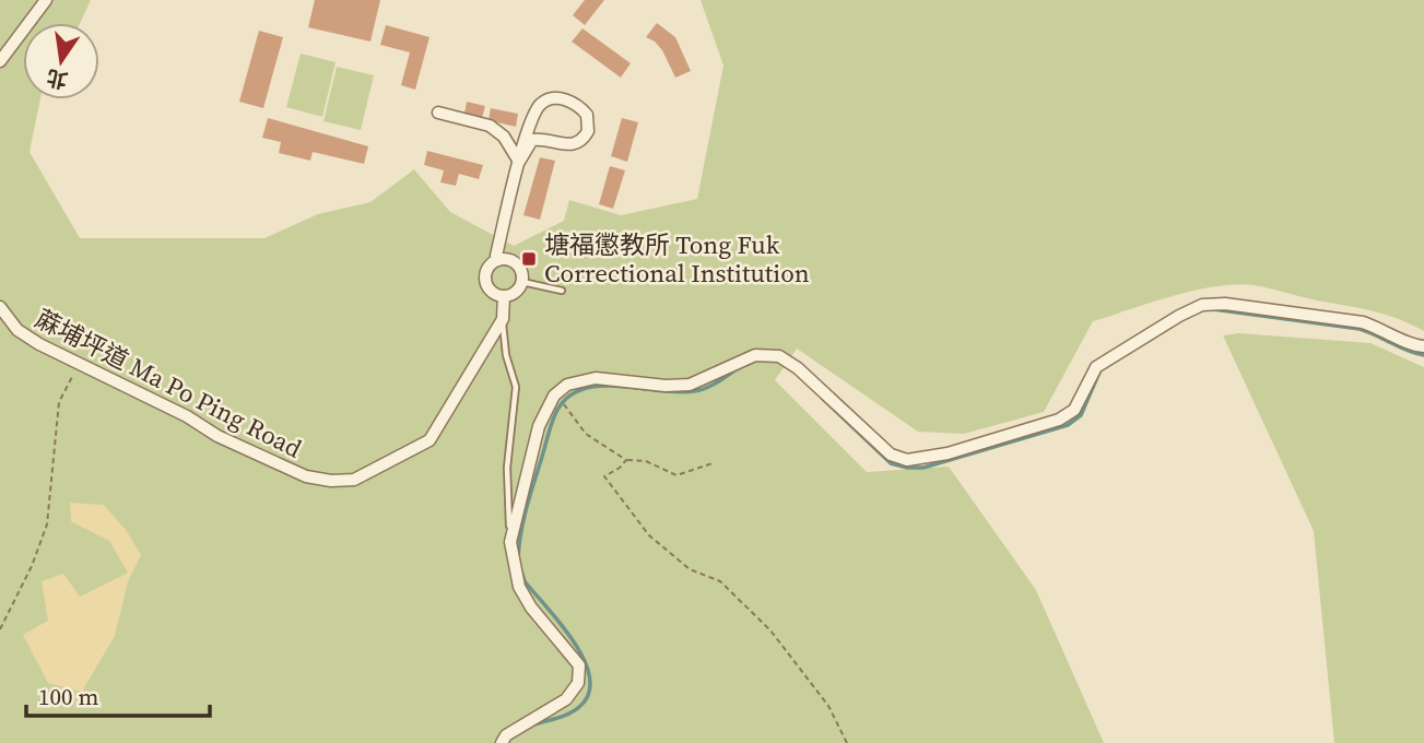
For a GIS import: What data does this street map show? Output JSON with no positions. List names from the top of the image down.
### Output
{
  "streets": {
    "street": ["蔴埔坪道 Ma Po Ping Road"]
  },
  "places": {
    "transit": ["塘福懲教所 Tong Fuk Correctional Institution"]
  },
  "scale_bar": "100 m",
  "north": "bottom"
}
